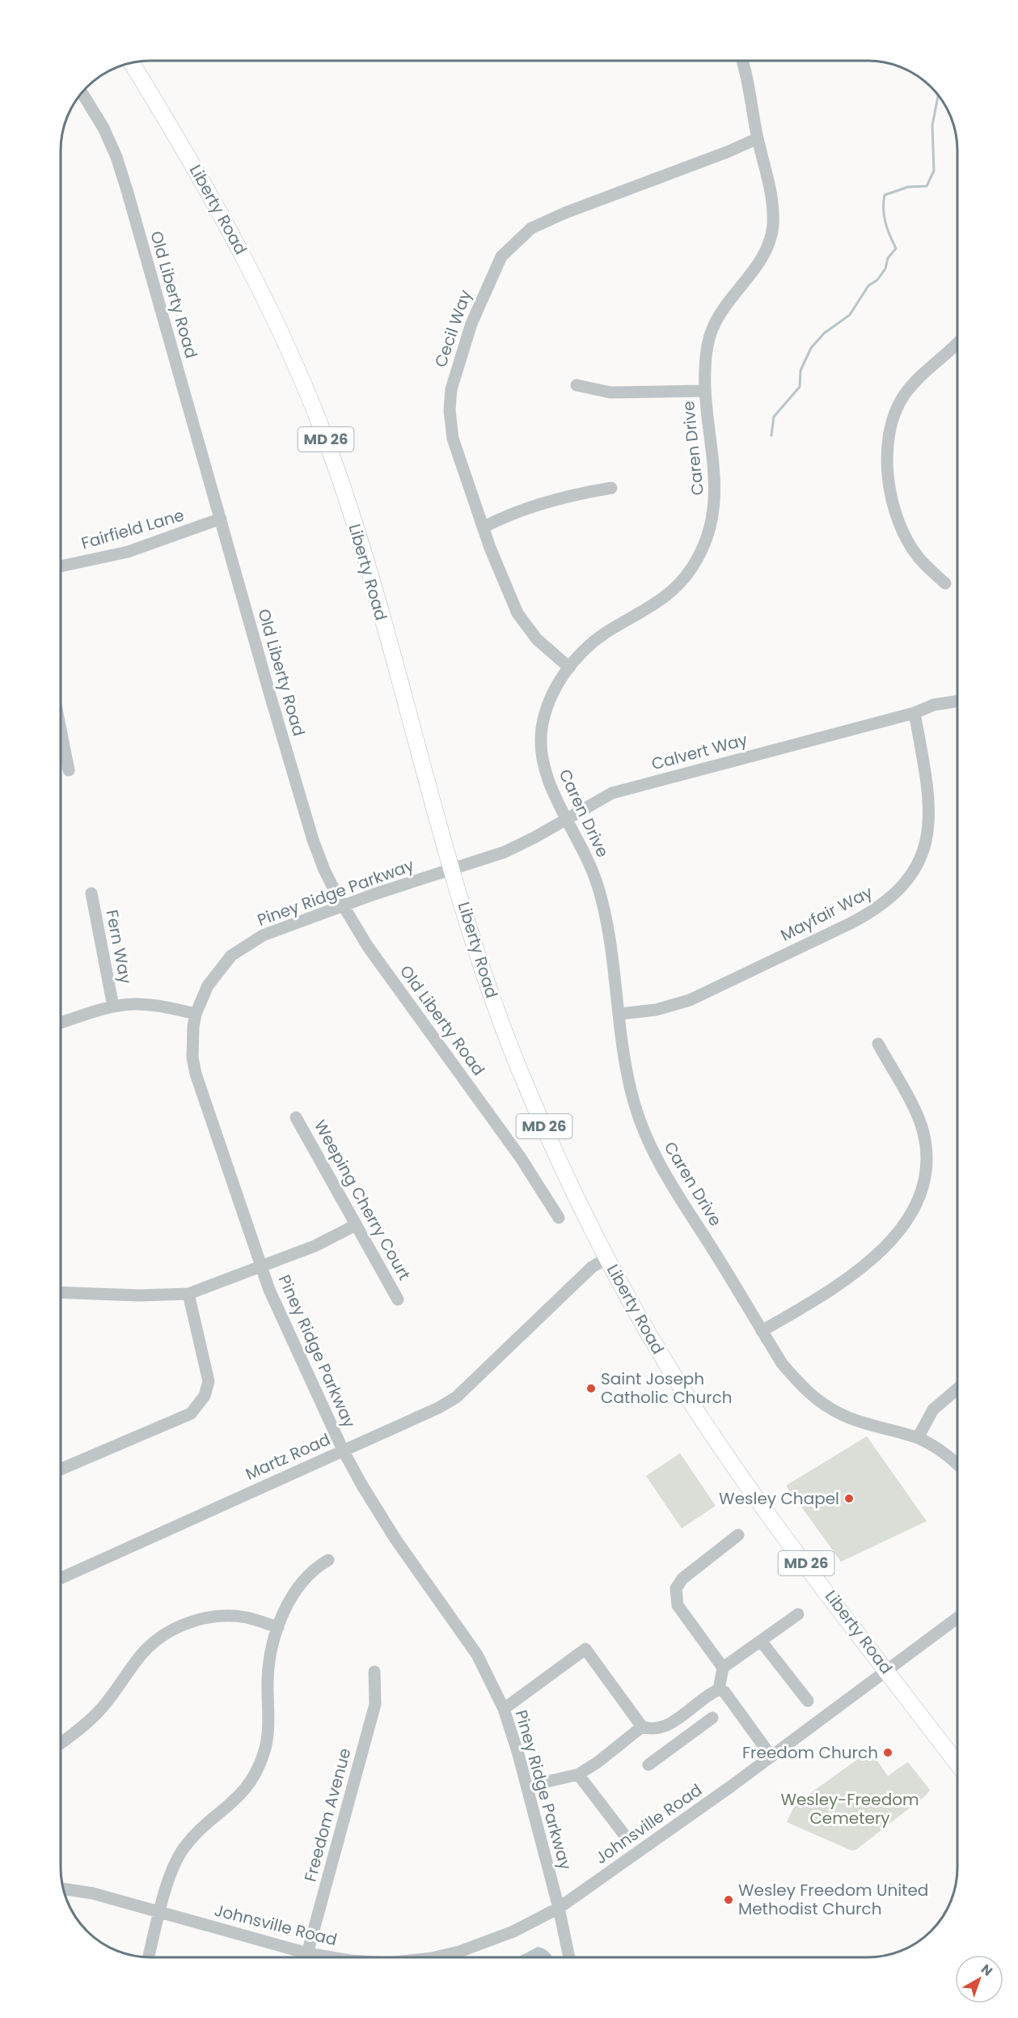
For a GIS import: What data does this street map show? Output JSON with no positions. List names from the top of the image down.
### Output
{
  "streets": {
    "main road": ["Liberty Road", "MD 26"],
    "street": [
      "Old Liberty Road",
      "Cecil Way",
      "Caren Drive",
      "Fairfield Lane",
      "Calvert Way",
      "Piney Ridge Parkway",
      "Mayfair Way",
      "Fern Way",
      "Weeping Cherry Court",
      "Martz Road",
      "Freedom Avenue",
      "Johnsville Road"
    ]
  },
  "crossings": [
    ["Liberty Road", "Calvert Way"],
    ["Liberty Road", "Piney Ridge Parkway"],
    ["Liberty Road", "Martz Road"],
    ["Liberty Road", "Johnsville Road"],
    ["Old Liberty Road", "Fairfield Lane"],
    ["Old Liberty Road", "Piney Ridge Parkway"],
    ["Cecil Way", "Caren Drive"],
    ["Caren Drive", "Calvert Way"],
    ["Caren Drive", "Mayfair Way"],
    ["Calvert Way", "Piney Ridge Parkway"],
    ["Calvert Way", "Mayfair Way"],
    ["Piney Ridge Parkway", "Martz Road"],
    ["Piney Ridge Parkway", "Johnsville Road"],
    ["Freedom Avenue", "Johnsville Road"]
  ],
  "parks": ["Wesley-Freedom Cemetery"],
  "places": [
    "Saint Joseph Catholic Church",
    "Wesley Chapel",
    "Freedom Church",
    "Wesley Freedom United Methodist Church"
  ],
  "north": "top right"
}
